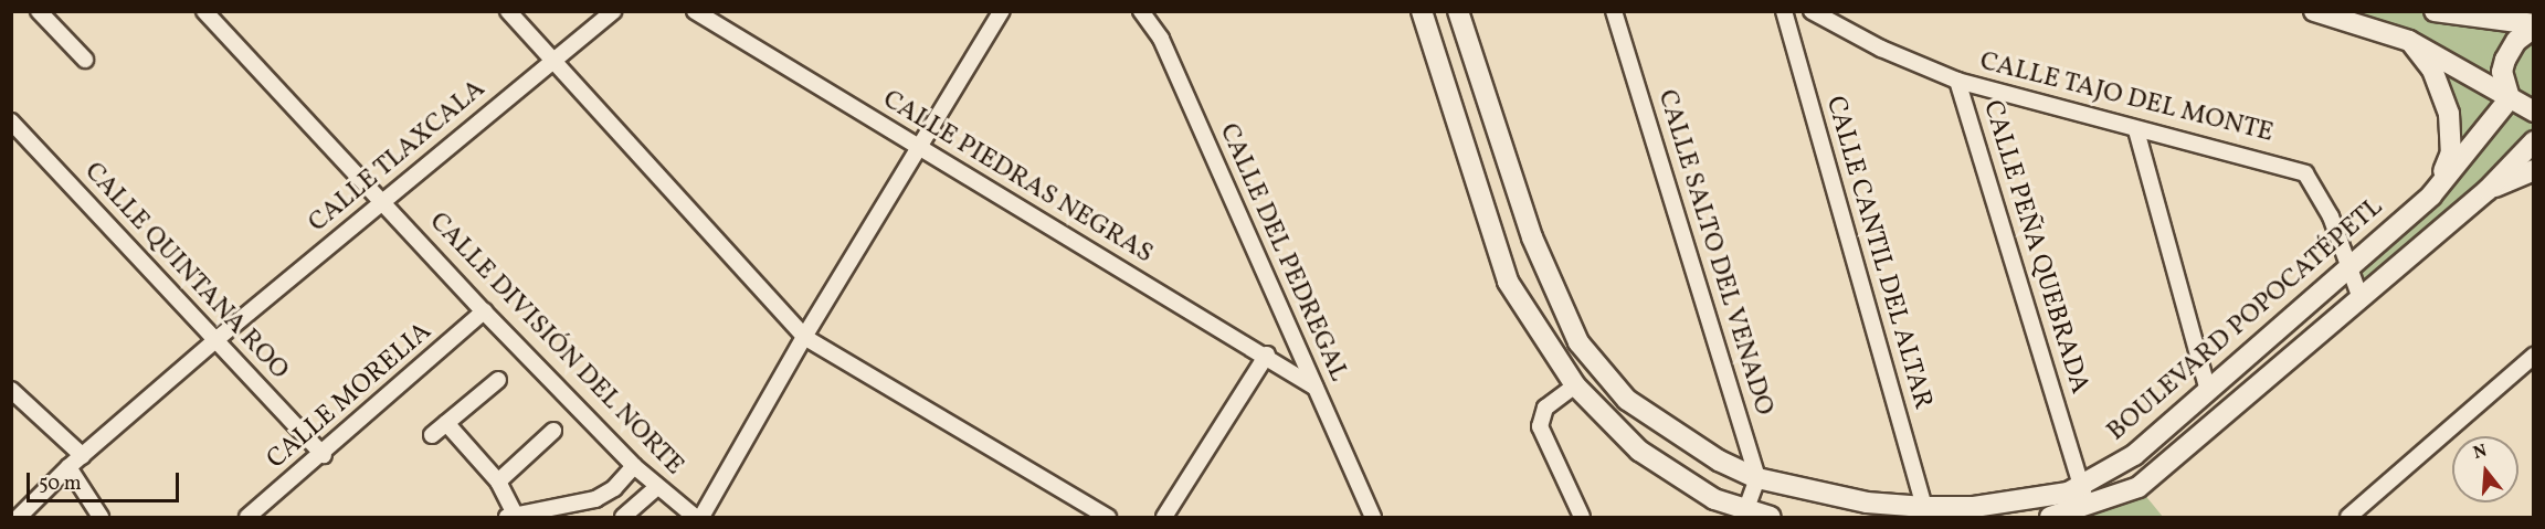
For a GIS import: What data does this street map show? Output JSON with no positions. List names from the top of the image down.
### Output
{
  "streets": {
    "street": [
      "CALLE TAJO DEL MONTE",
      "CALLE TLAXCALA",
      "CALLE PIEDRAS NEGRAS",
      "CALLE PEÑA QUEBRADA",
      "CALLE DEL PEDREGAL",
      "CALLE SALTO DEL VENADO",
      "CALLE CANTIL DEL ALTAR",
      "CALLE QUINTANA ROO",
      "BOULEVARD POPOCATÉPETL",
      "CALLE DIVISIÓN DEL NORTE",
      "CALLE MORELIA"
    ]
  },
  "crossings": [
    ["CALLE TAJO DEL MONTE", "CALLE PEÑA QUEBRADA"],
    ["CALLE TAJO DEL MONTE", "BOULEVARD POPOCATÉPETL"],
    ["CALLE TLAXCALA", "CALLE QUINTANA ROO"],
    ["CALLE TLAXCALA", "CALLE DIVISIÓN DEL NORTE"],
    ["CALLE PIEDRAS NEGRAS", "CALLE DEL PEDREGAL"],
    ["CALLE PEÑA QUEBRADA", "BOULEVARD POPOCATÉPETL"],
    ["CALLE SALTO DEL VENADO", "BOULEVARD POPOCATÉPETL"],
    ["CALLE CANTIL DEL ALTAR", "BOULEVARD POPOCATÉPETL"],
    ["CALLE QUINTANA ROO", "CALLE MORELIA"],
    ["CALLE DIVISIÓN DEL NORTE", "CALLE MORELIA"]
  ],
  "scale_bar": "50 m",
  "north": "top"
}
